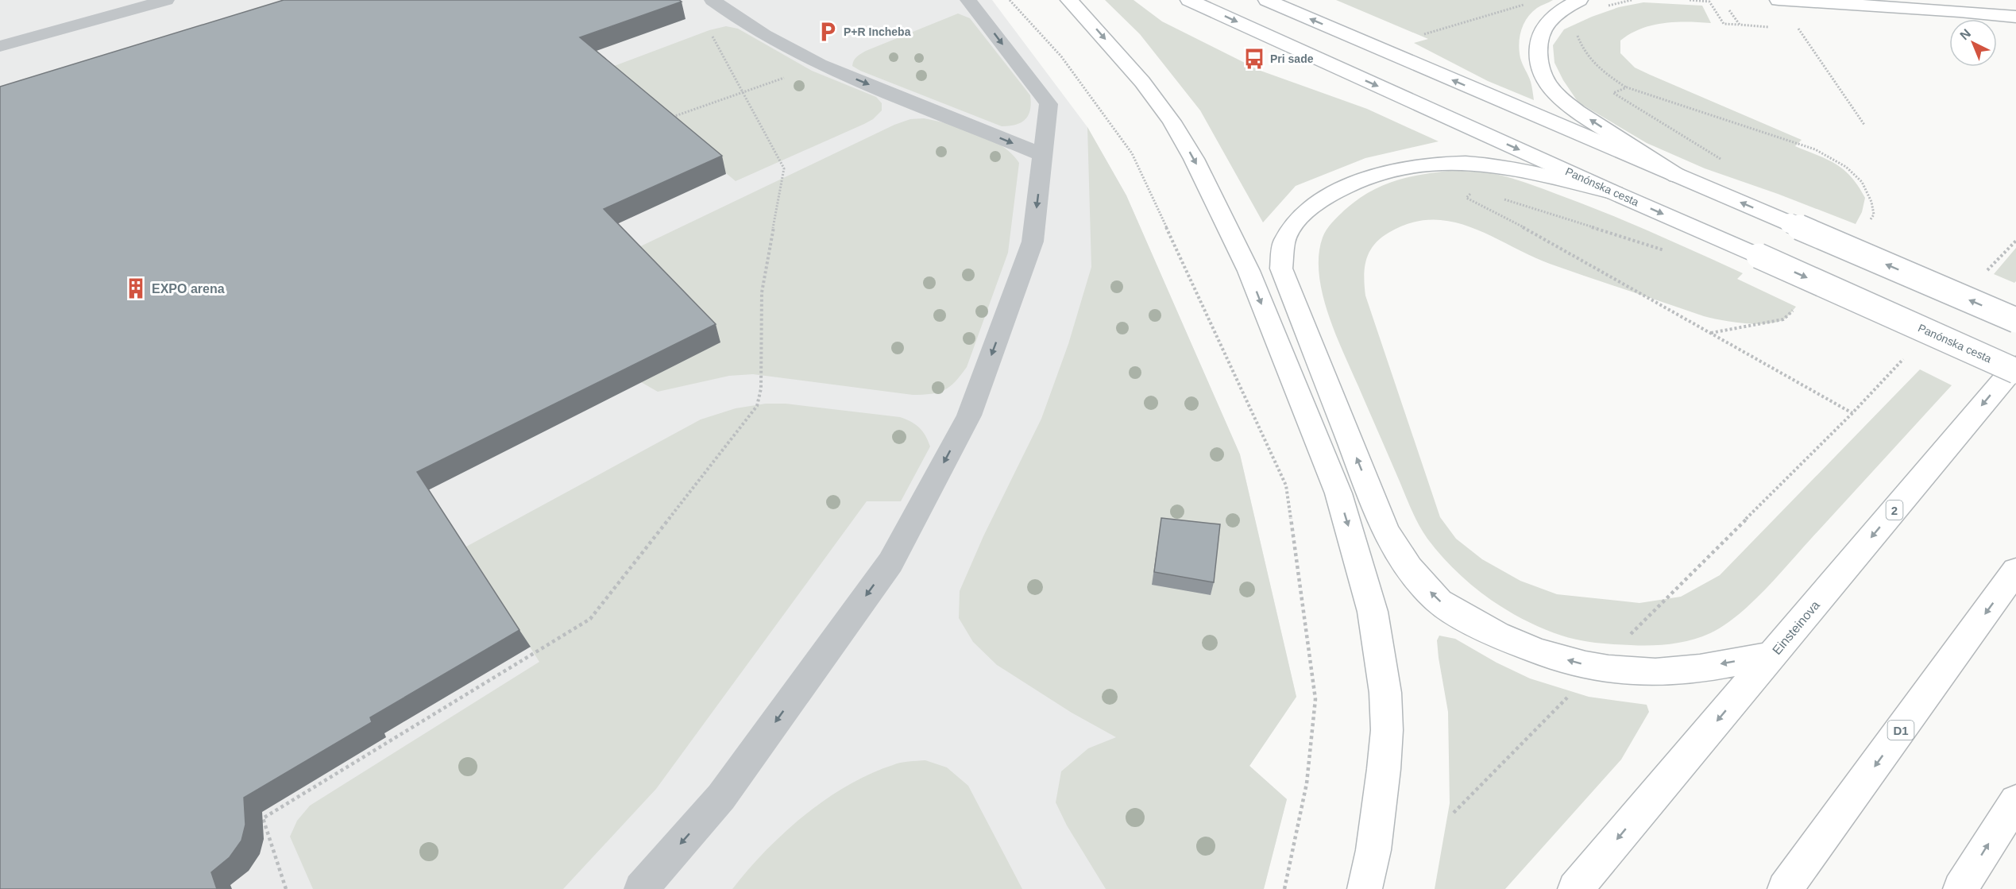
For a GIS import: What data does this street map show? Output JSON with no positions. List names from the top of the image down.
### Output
{
  "streets": {
    "main road": [
      "Panónska cesta",
      "2",
      "Einsteinova",
      "D1"
    ]
  },
  "places": {
    "parking": ["P+R Incheba"],
    "bus stop": ["Pri sade"],
    "building": ["EXPO arena"]
  },
  "north": "top left"
}
